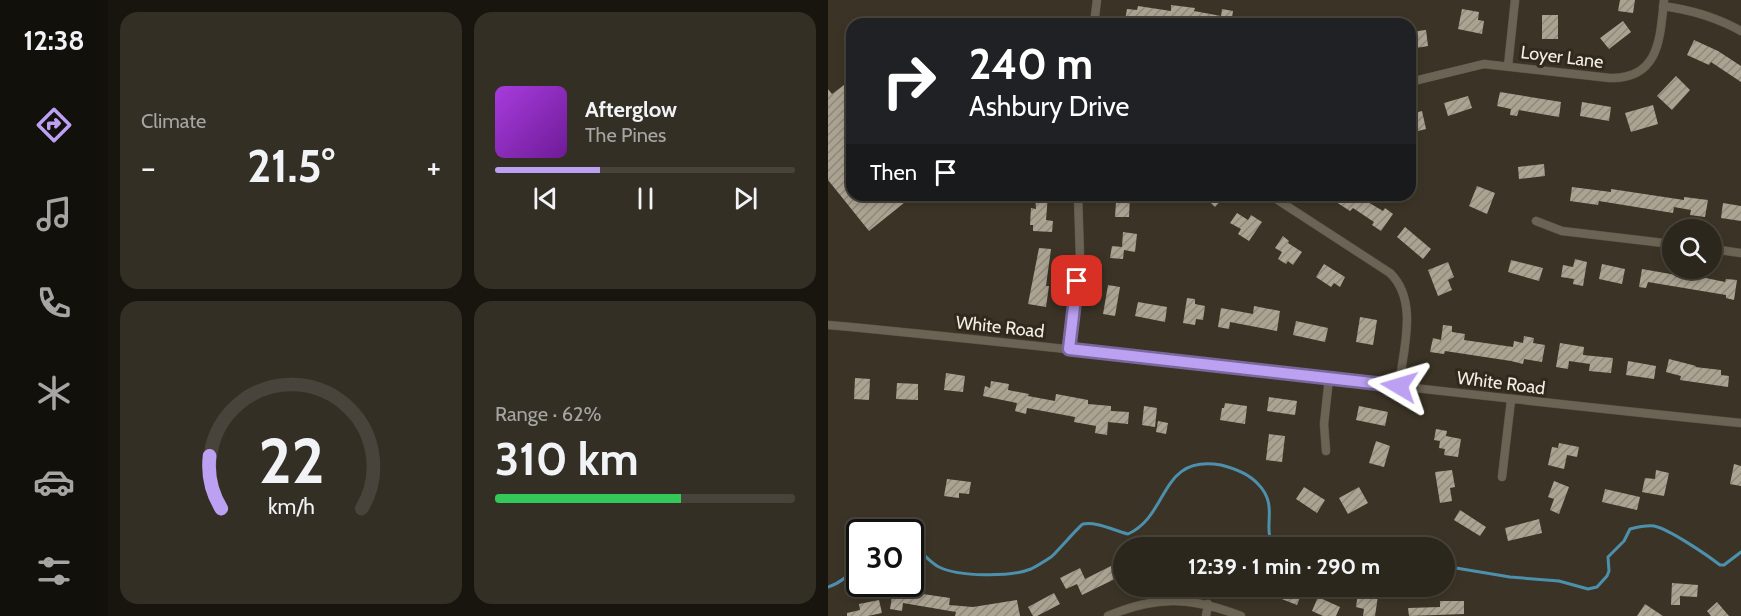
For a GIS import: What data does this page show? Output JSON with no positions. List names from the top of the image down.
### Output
{
  "streets": {
    "street": ["Loyer Lane", "White Road"]
  },
  "page": {
    "tabs": "12:38",
    "tile": [
      "Climate",
      ["Range · 62%", "310 km"]
    ],
    "turn": ["240 m", "Ashbury Drive"],
    "song": ["Afterglow", "The Pines"],
    "heat": ["−", "21.5°", "+"],
    "then": "Then",
    "limit": "30",
    "trip": "12:39 · 1 min · 290 m",
    "gauge": ["22", "km/h"]
  }
}
